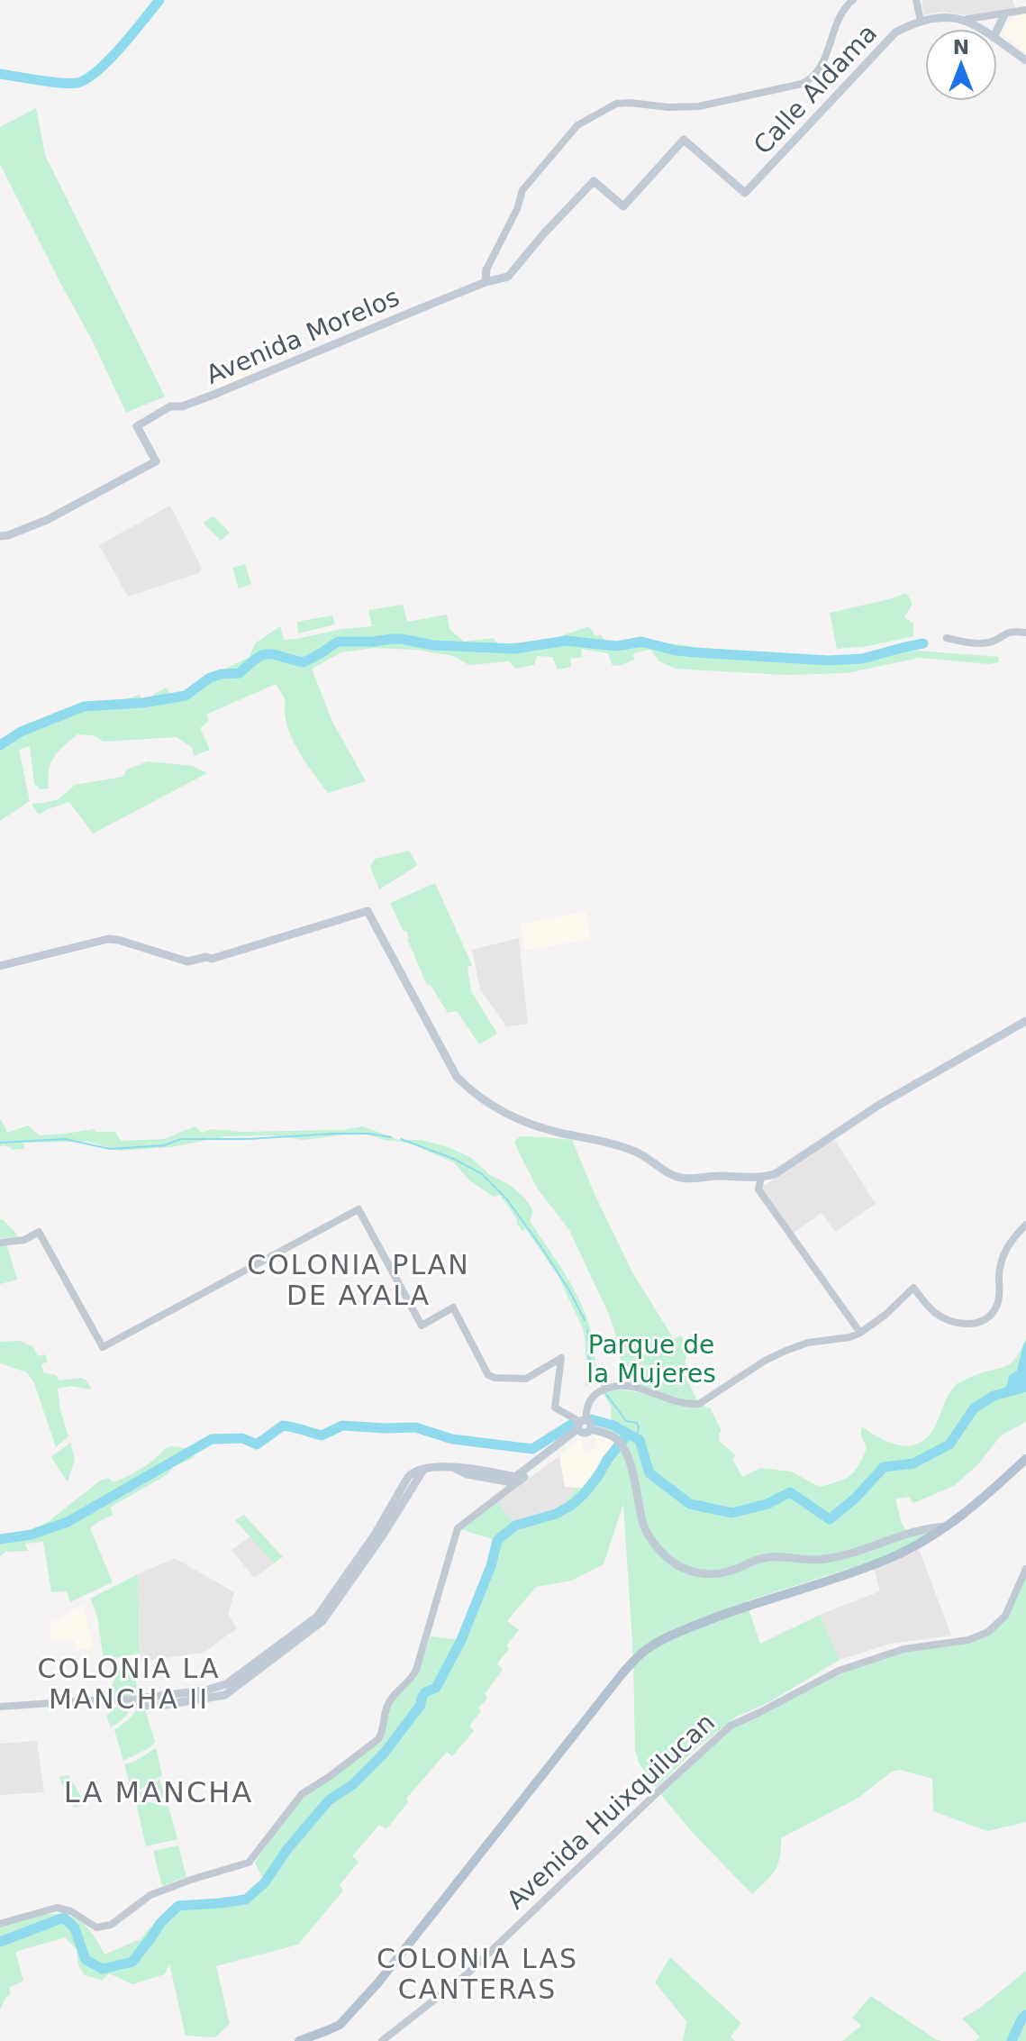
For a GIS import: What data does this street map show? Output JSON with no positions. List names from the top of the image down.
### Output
{
  "streets": {
    "main road": ["Calle Aldama", "Avenida Morelos"],
    "street": ["Avenida Huixquilucan"]
  },
  "crossings": [
    ["Calle Aldama", "Avenida Morelos"]
  ],
  "districts": [
    "COLONIA PLAN DE AYALA",
    "COLONIA LA MANCHA II",
    "LA MANCHA",
    "COLONIA LAS CANTERAS"
  ],
  "parks": ["Parque de la Mujeres"],
  "north": "top"
}
